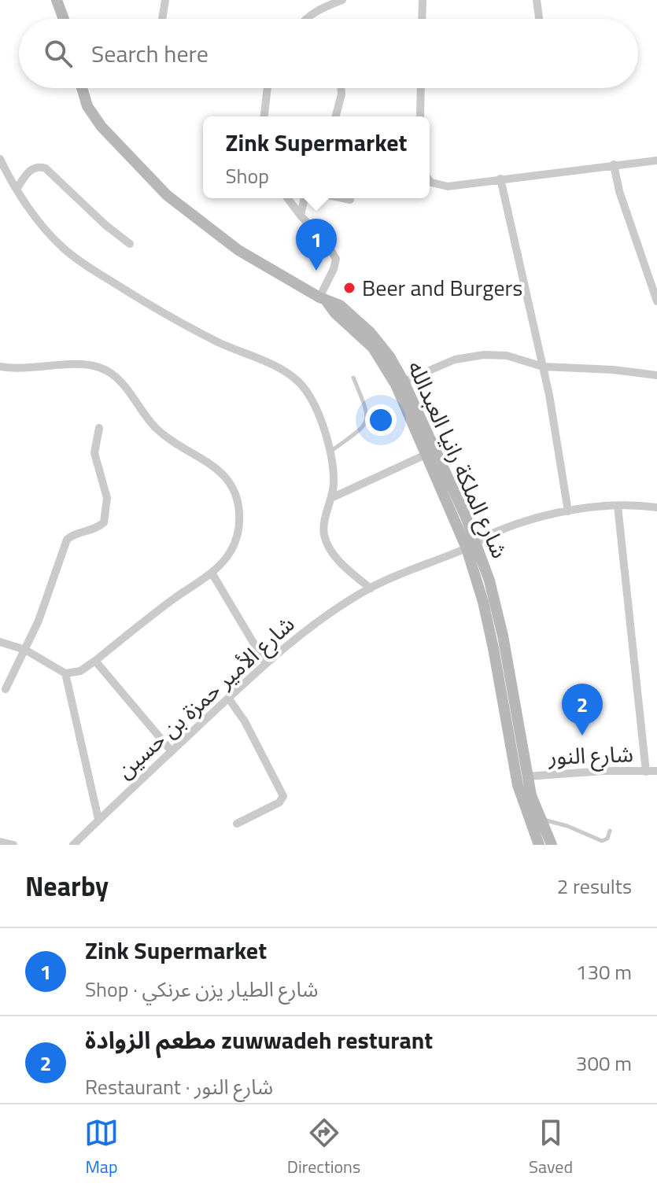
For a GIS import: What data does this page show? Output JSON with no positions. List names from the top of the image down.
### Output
{
  "streets": {
    "main road": ["شارع الملكة رانيا العبدالله"],
    "street": ["شارع الأمير حمزة بن حسين", "شارع النور"]
  },
  "crossings": [
    ["شارع الملكة رانيا العبدالله", "شارع الأمير حمزة بن حسين"],
    ["شارع الملكة رانيا العبدالله", "شارع النور"]
  ],
  "places": ["Beer and Burgers"],
  "page": {
    "search": "Search here",
    "popup": ["Zink Supermarket", "Shop"],
    "pins": ["1", "2"],
    "heading": ["Nearby", "2 results"],
    "list": [
      {
        "mark": "1",
        "name": "Zink Supermarket",
        "note": "Shop · شارع الطيار يزن عرنكي",
        "value": "130 m"
      },
      {
        "mark": "2",
        "name": "مطعم الزوادة zuwwadeh resturant",
        "note": "Restaurant · شارع النور",
        "value": "300 m"
      }
    ],
    "nav": ["Map", "Directions", "Saved"]
  }
}
